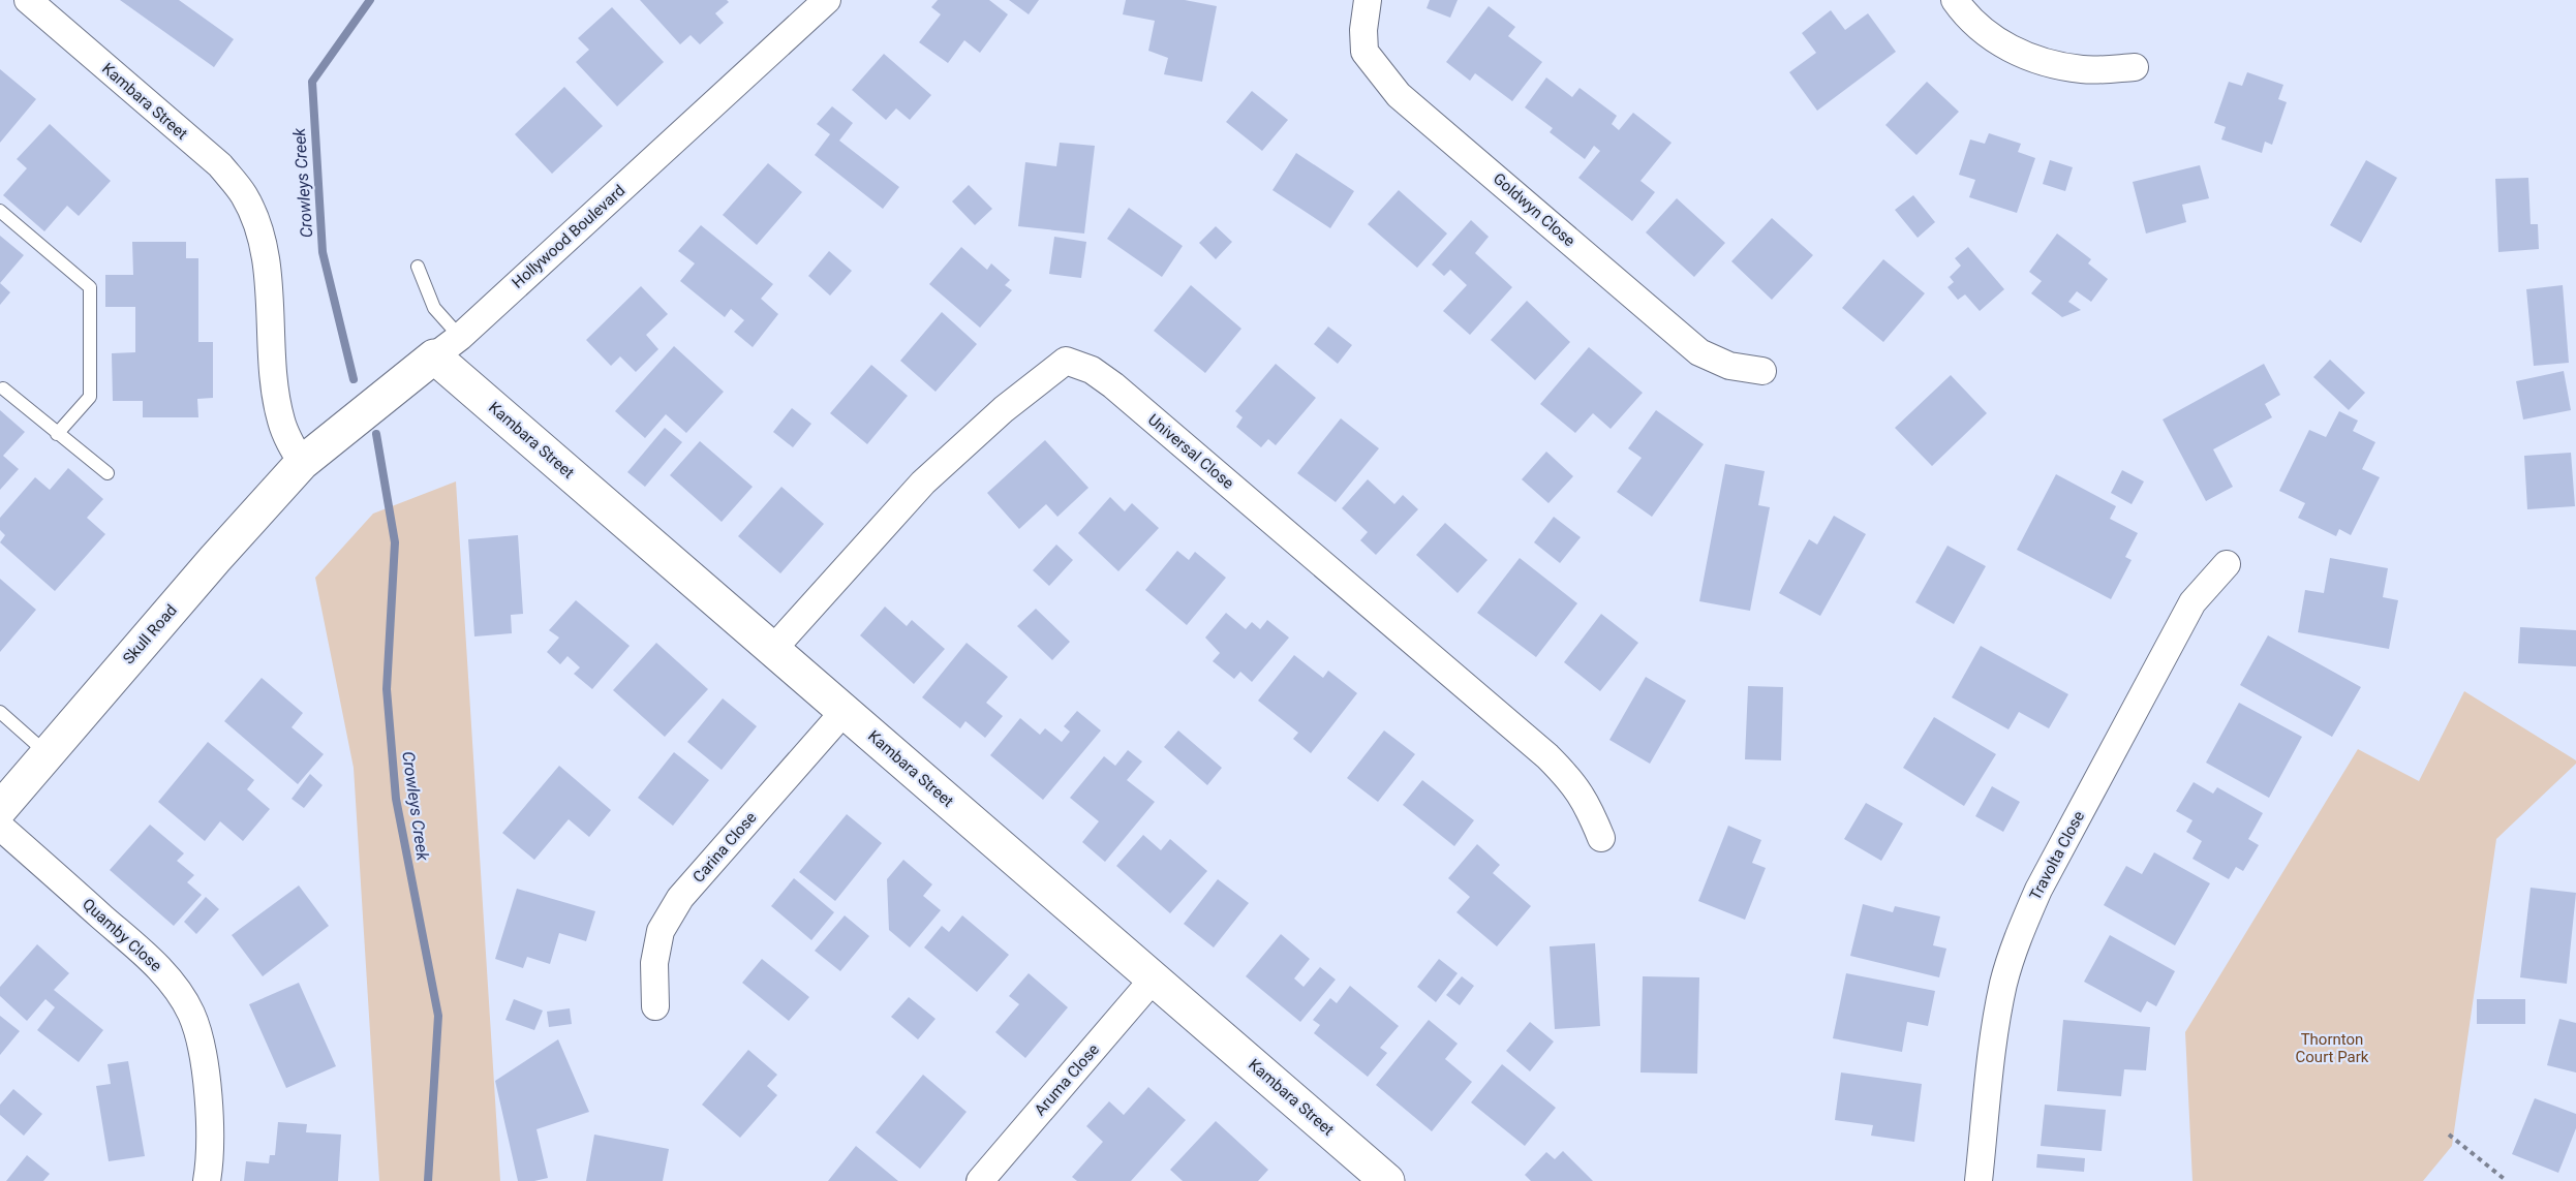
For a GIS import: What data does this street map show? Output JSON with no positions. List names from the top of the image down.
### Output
{
  "streets": {
    "street": [
      "Kambara Street",
      "Goldwyn Close",
      "Hollywood Boulevard",
      "Universal Close",
      "Skull Road",
      "Carina Close",
      "Travolta Close",
      "Quamby Close",
      "Aruma Close"
    ]
  },
  "crossings": [
    ["Kambara Street", "Hollywood Boulevard"],
    ["Kambara Street", "Universal Close"],
    ["Kambara Street", "Skull Road"],
    ["Kambara Street", "Carina Close"],
    ["Kambara Street", "Aruma Close"],
    ["Hollywood Boulevard", "Skull Road"]
  ],
  "water": ["Crowleys Creek"],
  "parks": ["Thornton Court Park"]
}
